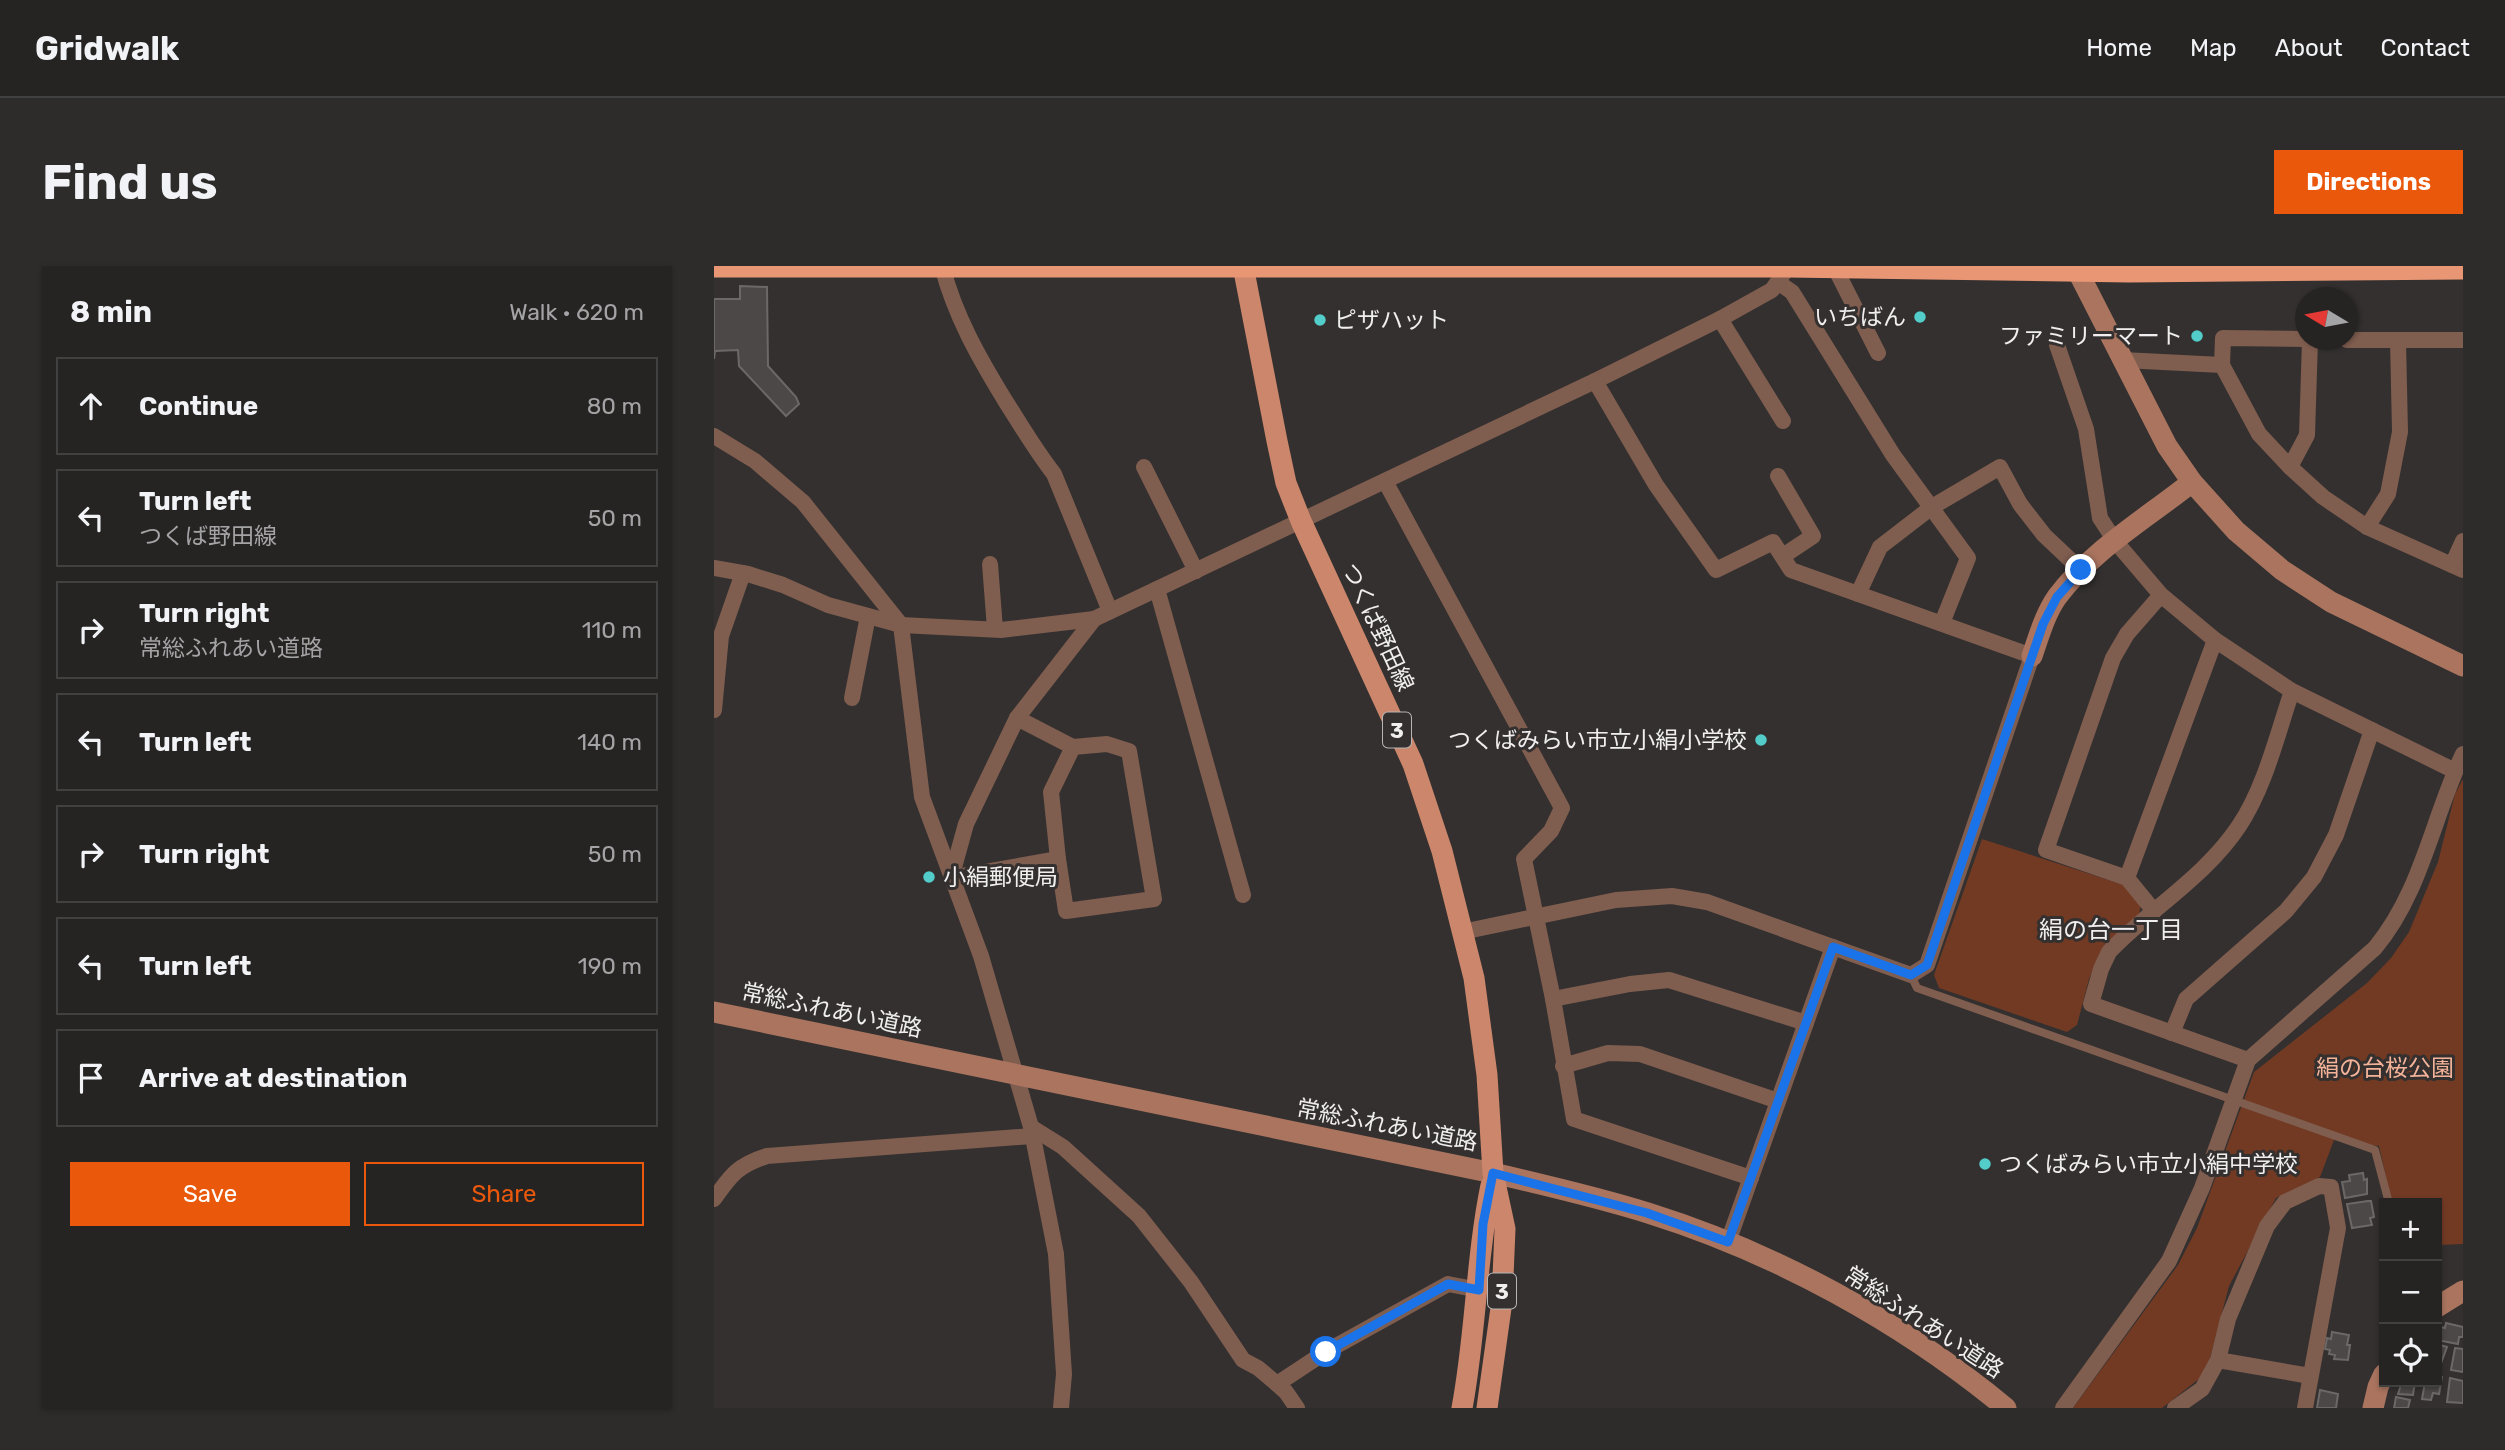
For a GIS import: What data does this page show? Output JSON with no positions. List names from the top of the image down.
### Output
{
  "streets": {
    "main road": ["つくば野田線", "3"],
    "street": ["常総ふれあい道路"]
  },
  "crossings": [
    ["つくば野田線", "常総ふれあい道路"]
  ],
  "districts": ["絹の台一丁目"],
  "parks": ["絹の台桜公園"],
  "places": [
    "いちばん",
    "ピザハット",
    "ファミリーマート",
    "つくばみらい市立小絹小学校",
    "小絹郵便局",
    "つくばみらい市立小絹中学校"
  ],
  "north": "left",
  "page": {
    "header": "Gridwalk",
    "nav": [
      "Home",
      "Map",
      "About",
      "Contact"
    ],
    "buttons": [
      "Directions",
      ["Save", "Share"]
    ],
    "title": "Find us",
    "heading": ["8 min", "Walk · 620 m"],
    "list": [
      ["Continue", "80 m"],
      ["Turn left", "つくば野田線", "50 m"],
      ["Turn right", "常総ふれあい道路", "110 m"],
      ["Turn left", "140 m"],
      ["Turn right", "50 m"],
      ["Turn left", "190 m"],
      "Arrive at destination"
    ],
    "map_buttons": ["+", "−"]
  }
}
